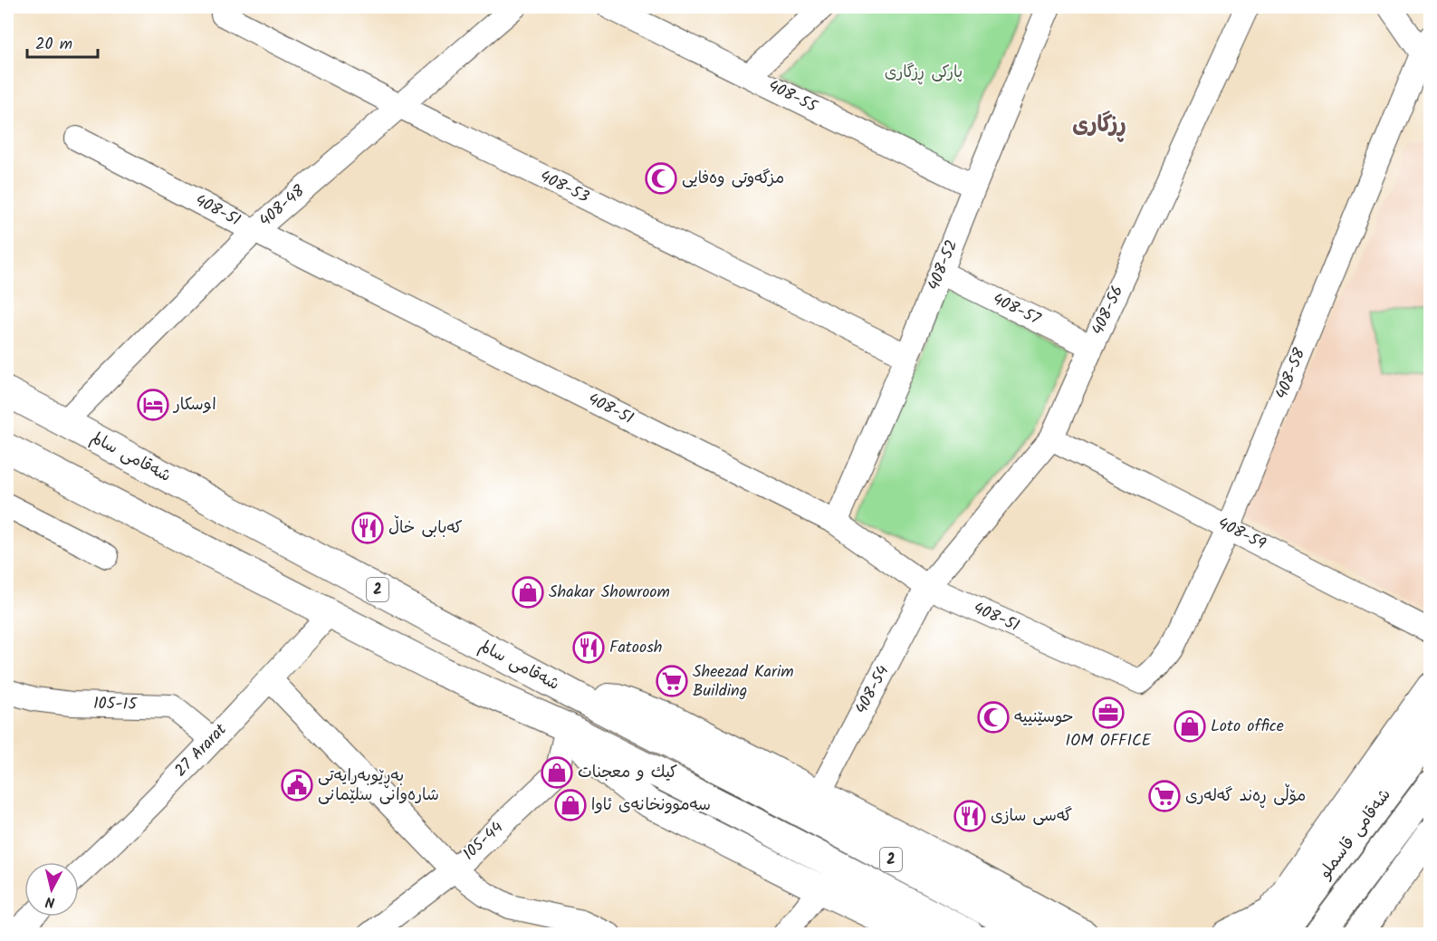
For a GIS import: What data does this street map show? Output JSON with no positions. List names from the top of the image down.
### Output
{
  "streets": {
    "main road": ["شەقامی سالم", "2", "شەقامی قاسملو"],
    "street": [
      "408-55",
      "408-53",
      "408-48",
      "408-51",
      "408-52",
      "408-57",
      "408-56",
      "408-58",
      "408-59",
      "408-54",
      "105-15",
      "27 Ararat",
      "105-44"
    ]
  },
  "crossings": [
    ["408-55", "408-52"],
    ["408-53", "408-48"],
    ["408-53", "408-52"],
    ["408-48", "408-51"],
    ["408-48", "شەقامی سالم"],
    ["408-51", "408-52"],
    ["408-51", "408-56"],
    ["408-51", "408-58"],
    ["408-51", "408-54"],
    ["408-52", "408-57"],
    ["408-57", "408-56"],
    ["408-56", "408-59"],
    ["408-56", "408-54"],
    ["408-58", "408-59"],
    ["شەقامی سالم", "27 Ararat"],
    ["شەقامی سالم", "105-44"],
    ["105-15", "27 Ararat"]
  ],
  "districts": ["ڕزگاری"],
  "parks": ["پارکی ڕزگاری"],
  "places": {
    "mosque": ["مزگەوتی وەفایی", "حوسێنییە"],
    "hotel": ["اوسكار"],
    "restaurant": ["کەبابی خاڵ", "Fatoosh", "گەسی سازی"],
    "shop": [
      "Shakar Showroom",
      "Loto office",
      "كيك و معجنات",
      "سەموونخانەی ئاوا"
    ],
    "supermarket": ["Sheezad Karim Building", "مۆڵی ڕەند گەلەری"],
    "office": ["IOM OFFICE"],
    "public building": ["بەڕێوبەرایەتی شارەوانی سلێمانی"]
  },
  "scale_bar": "20 m",
  "north": "bottom"
}
